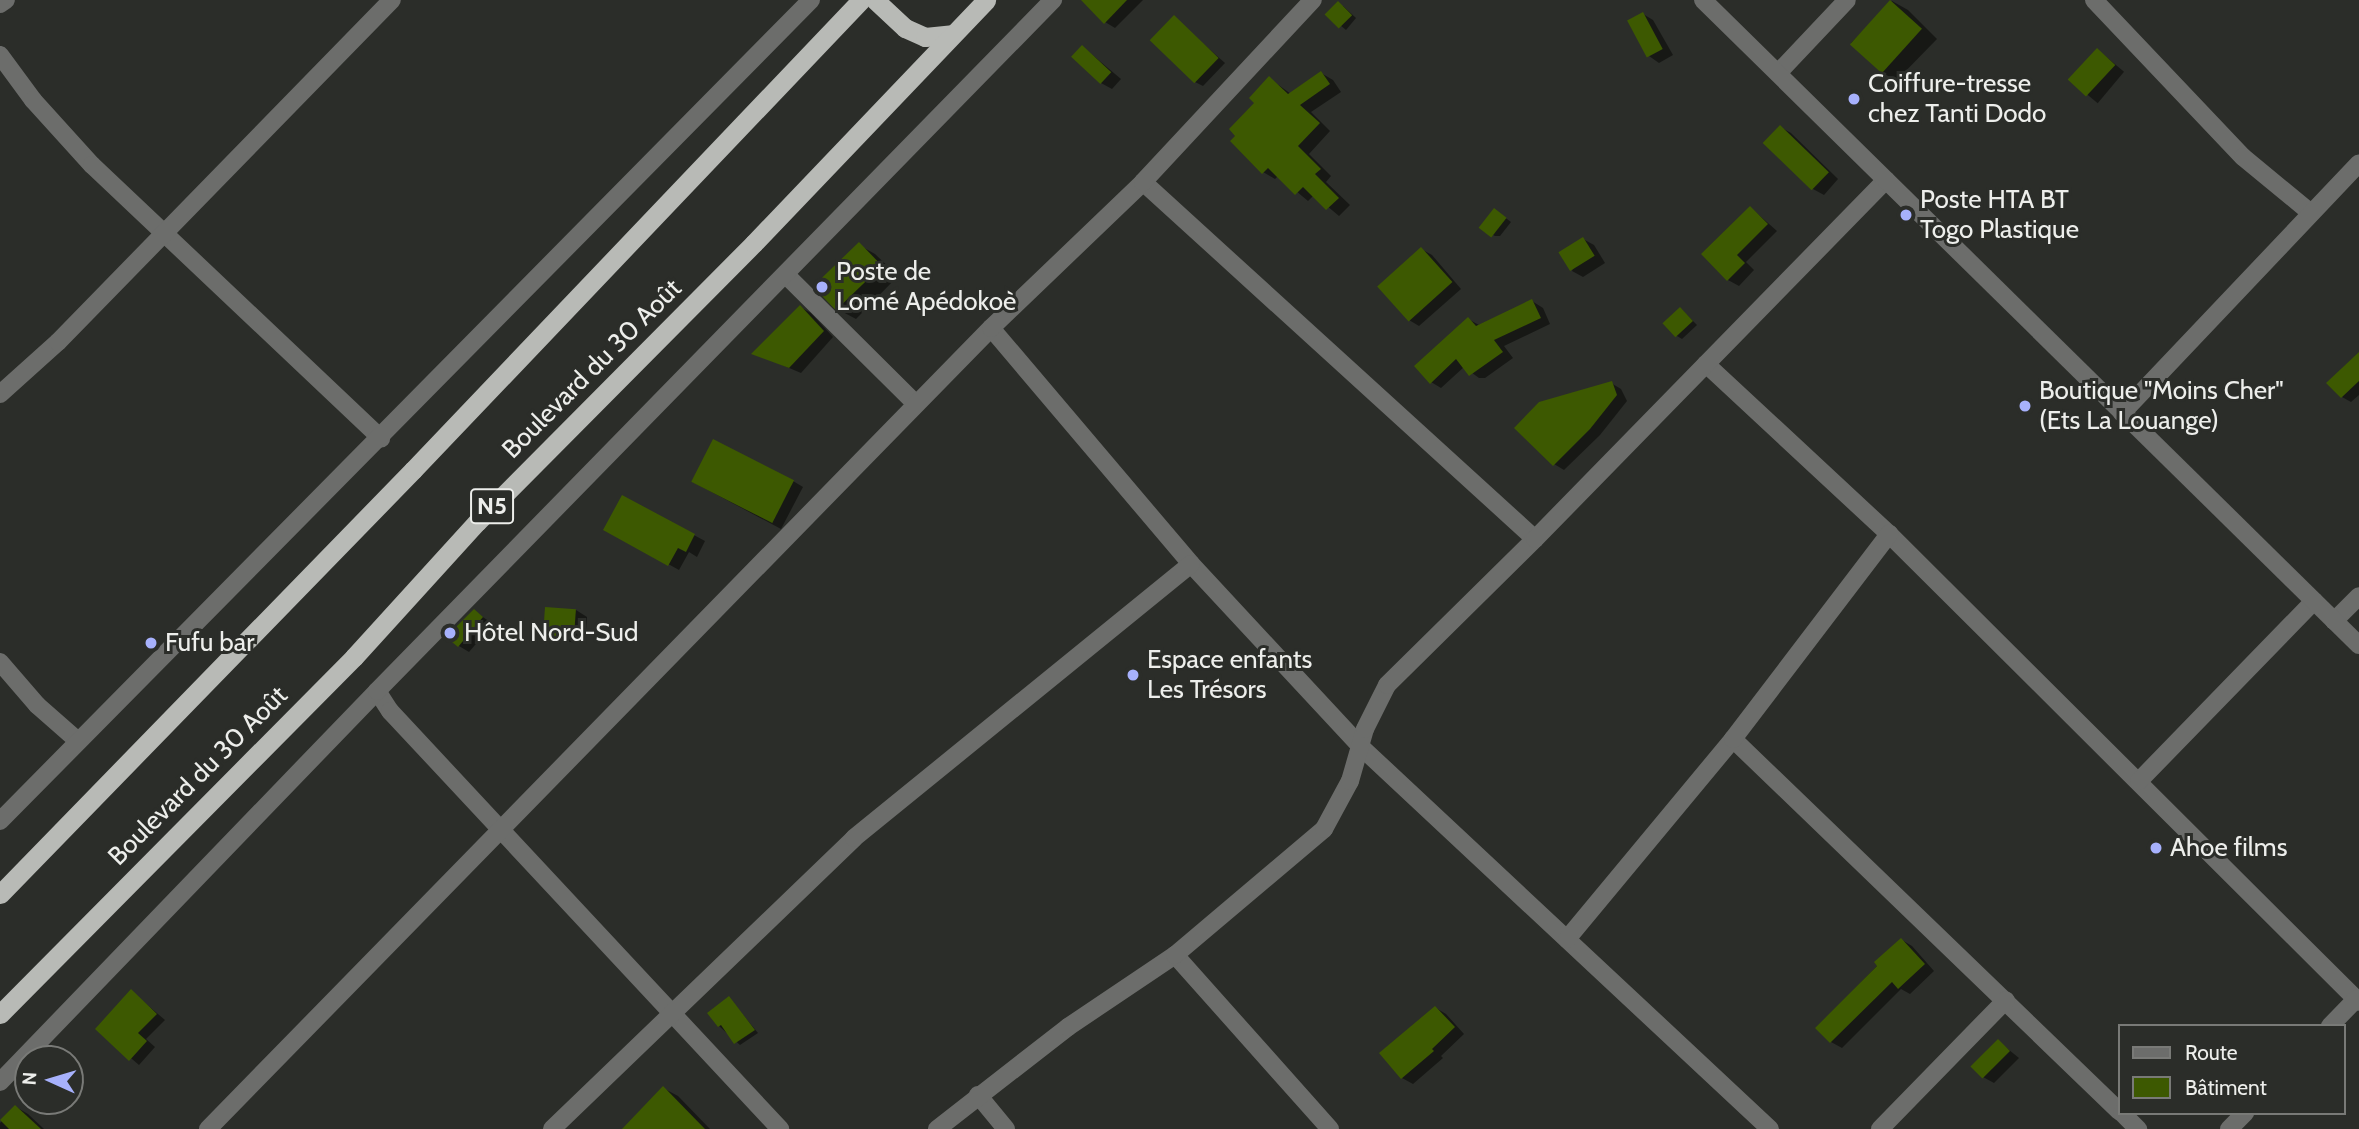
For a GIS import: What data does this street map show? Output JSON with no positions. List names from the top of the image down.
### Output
{
  "streets": {
    "highway": ["Boulevard du 30 Août", "N5"]
  },
  "places": [
    "Coiffure-tresse chez Tanti Dodo",
    "Poste HTA BT Togo Plastique",
    "Poste de Lomé Apédokoè",
    "Boutique \"Moins Cher\" (Ets La Louange)",
    "Hôtel Nord-Sud",
    "Fufu bar",
    "Espace enfants Les Trésors",
    "Ahoe films"
  ],
  "legend": ["Route", "Bâtiment"],
  "north": "left"
}
